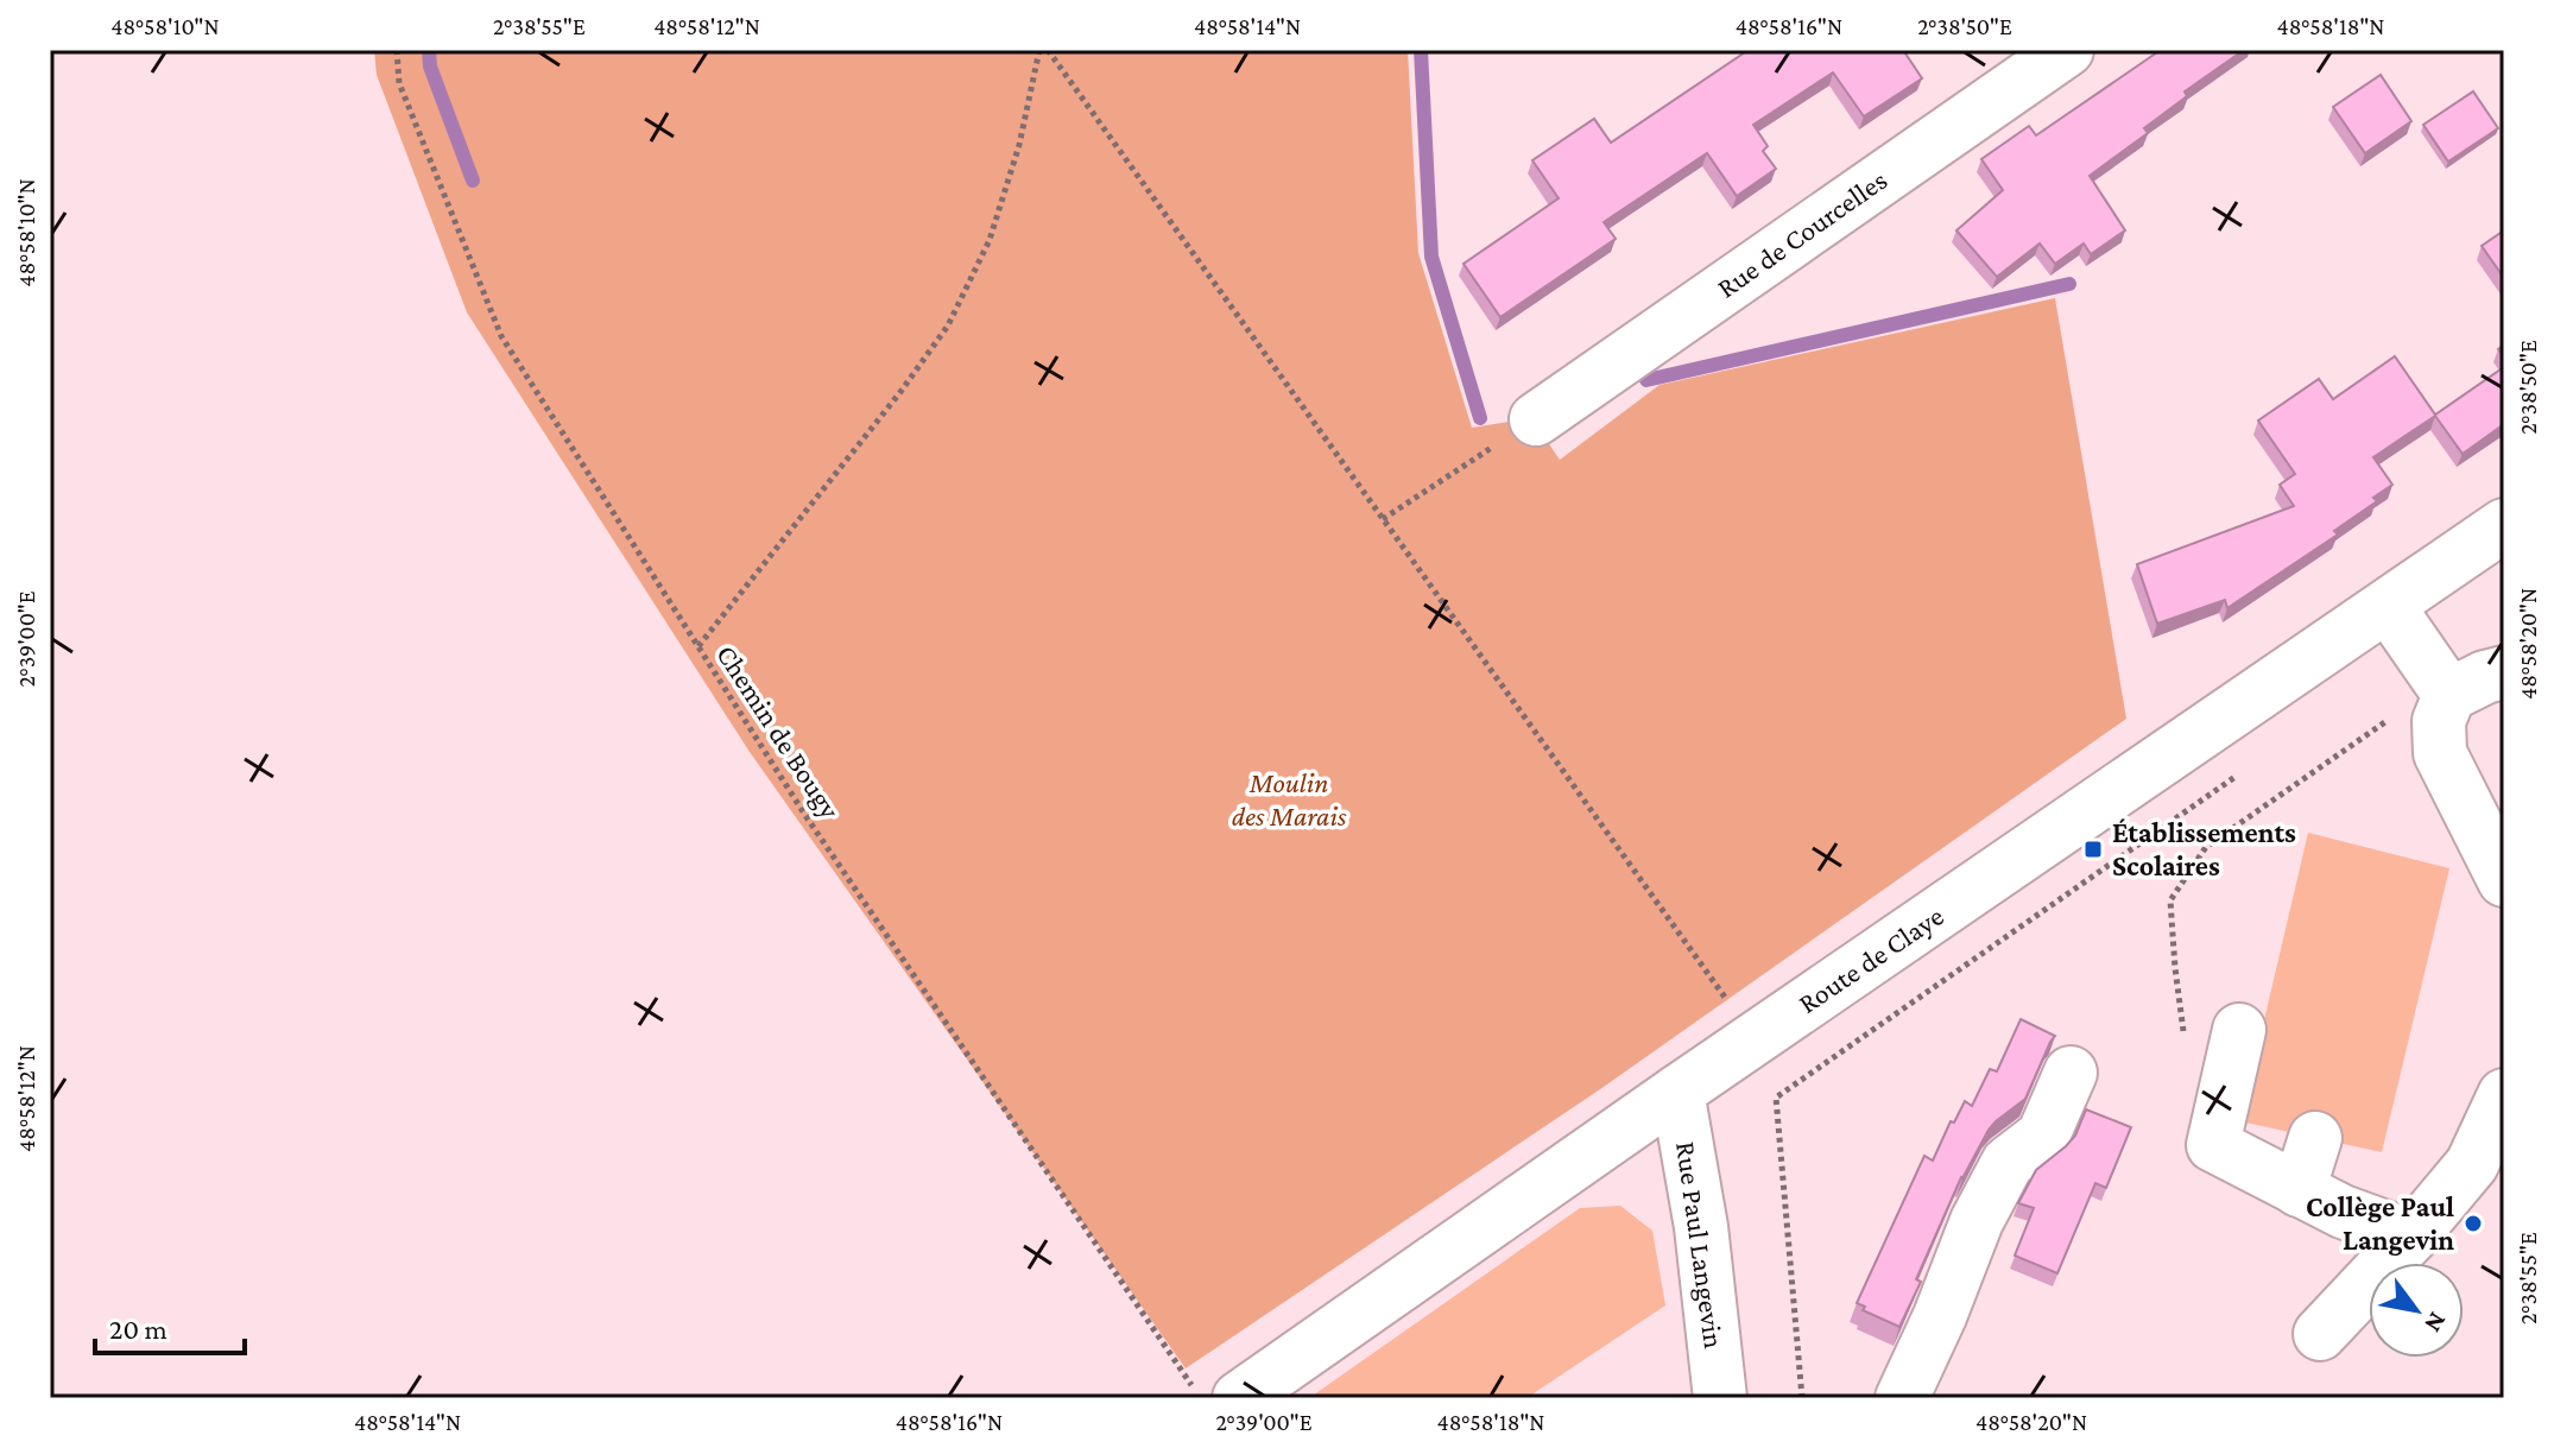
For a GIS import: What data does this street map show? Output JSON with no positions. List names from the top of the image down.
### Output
{
  "streets": {
    "main road": ["Rue de Courcelles", "Route de Claye", "Rue Paul Langevin"],
    "path": ["Chemin de Bougy"]
  },
  "crossings": [
    ["Chemin de Bougy", "Route de Claye"],
    ["Route de Claye", "Rue Paul Langevin"]
  ],
  "parks": ["Moulin des Marais"],
  "places": {
    "transit": ["Établissements Scolaires"],
    "other": ["Collège Paul Langevin"]
  },
  "scale_bar": "20 m",
  "north": "bottom right",
  "coordinates": [
    "48°58'10\"N",
    "2°38'55\"E",
    "48°58'12\"N",
    "48°58'14\"N",
    "48°58'16\"N",
    "2°38'50\"E",
    "48°58'18\"N",
    "2°39'00\"E",
    "48°58'20\"N"
  ]
}
